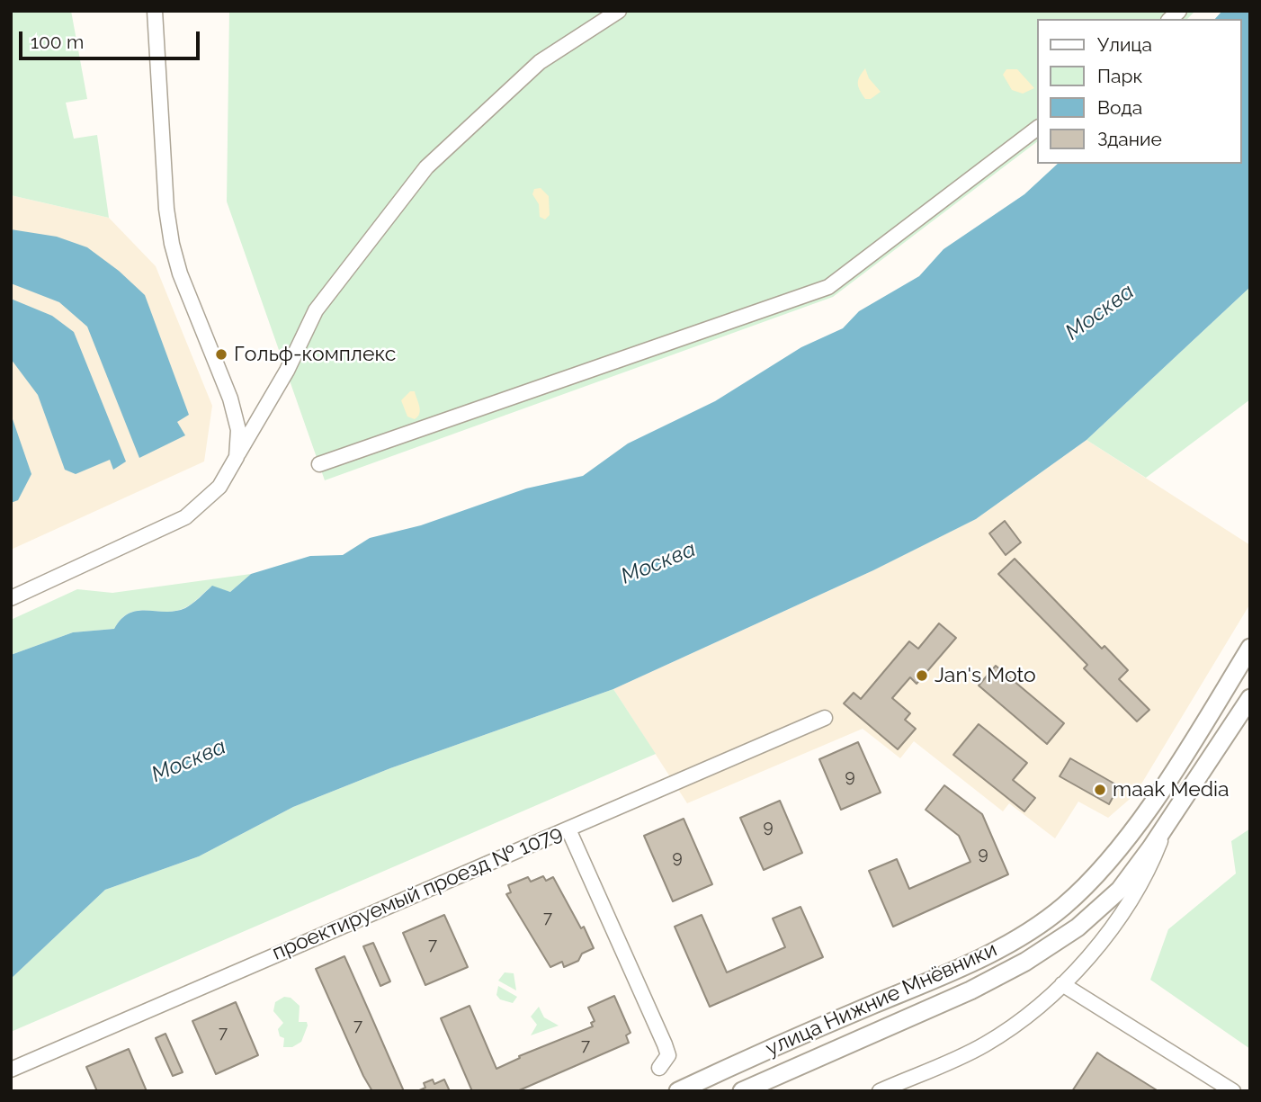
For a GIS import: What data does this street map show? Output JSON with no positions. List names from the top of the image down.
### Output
{
  "streets": {
    "main road": ["улица Нижние Мнёвники"],
    "street": ["проектируемый проезд № 1079"]
  },
  "water": ["Москва"],
  "places": ["Гольф-комплекс", "Jan's Moto", "maak Media"],
  "house_numbers": [
    "9",
    "9",
    "9",
    "9",
    "7",
    "7",
    "7",
    "7",
    "7"
  ],
  "legend": [
    "Улица",
    "Парк",
    "Вода",
    "Здание"
  ],
  "scale_bar": "100 m"
}
